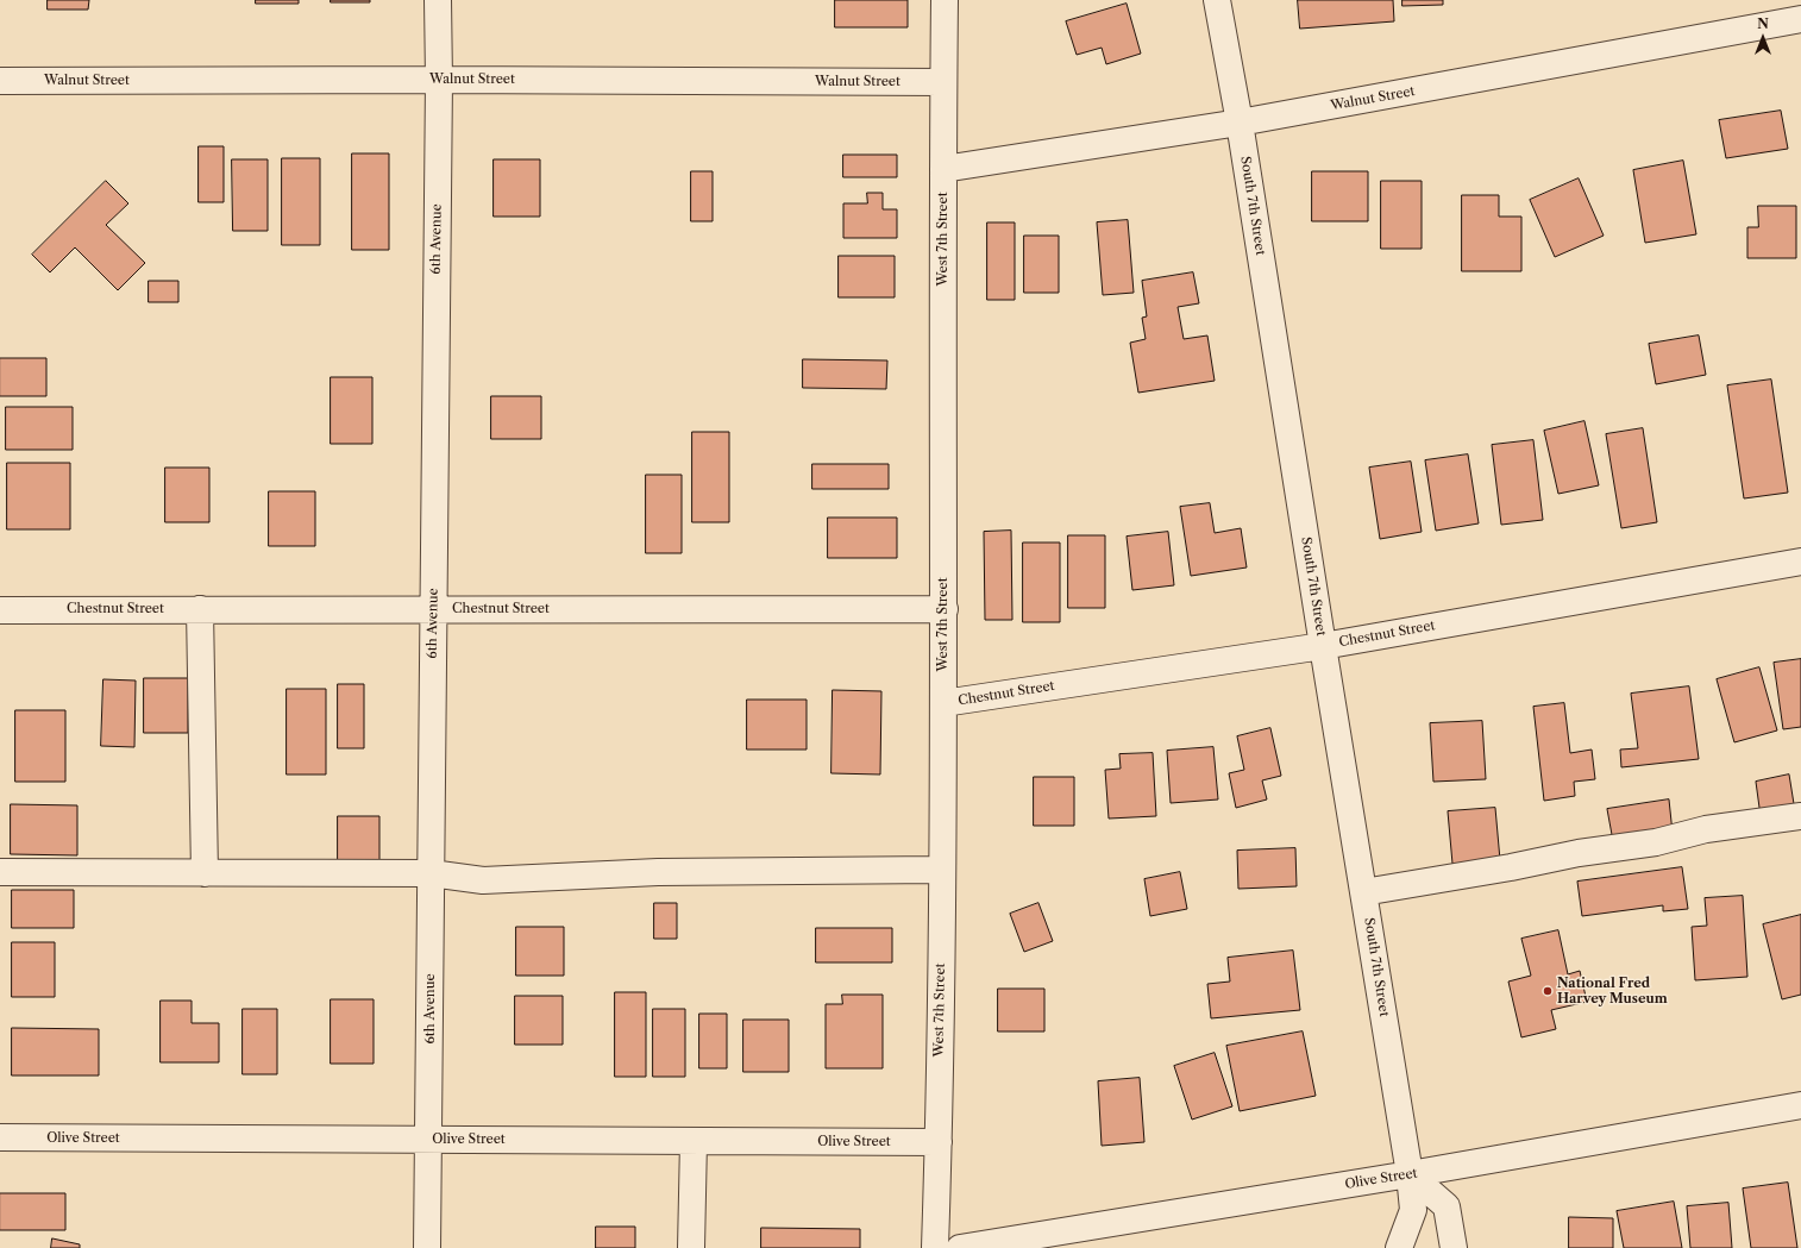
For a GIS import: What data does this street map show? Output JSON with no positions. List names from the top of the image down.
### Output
{
  "streets": {
    "street": [
      "Walnut Street",
      "South 7th Street",
      "6th Avenue",
      "West 7th Street",
      "Chestnut Street",
      "Olive Street"
    ]
  },
  "crossings": [
    ["Walnut Street", "South 7th Street"],
    ["Walnut Street", "6th Avenue"],
    ["Walnut Street", "West 7th Street"],
    ["South 7th Street", "Chestnut Street"],
    ["South 7th Street", "Olive Street"],
    ["6th Avenue", "Chestnut Street"],
    ["6th Avenue", "Olive Street"],
    ["West 7th Street", "Chestnut Street"],
    ["West 7th Street", "Olive Street"]
  ],
  "places": ["National Fred Harvey Museum"],
  "north": "top"
}
